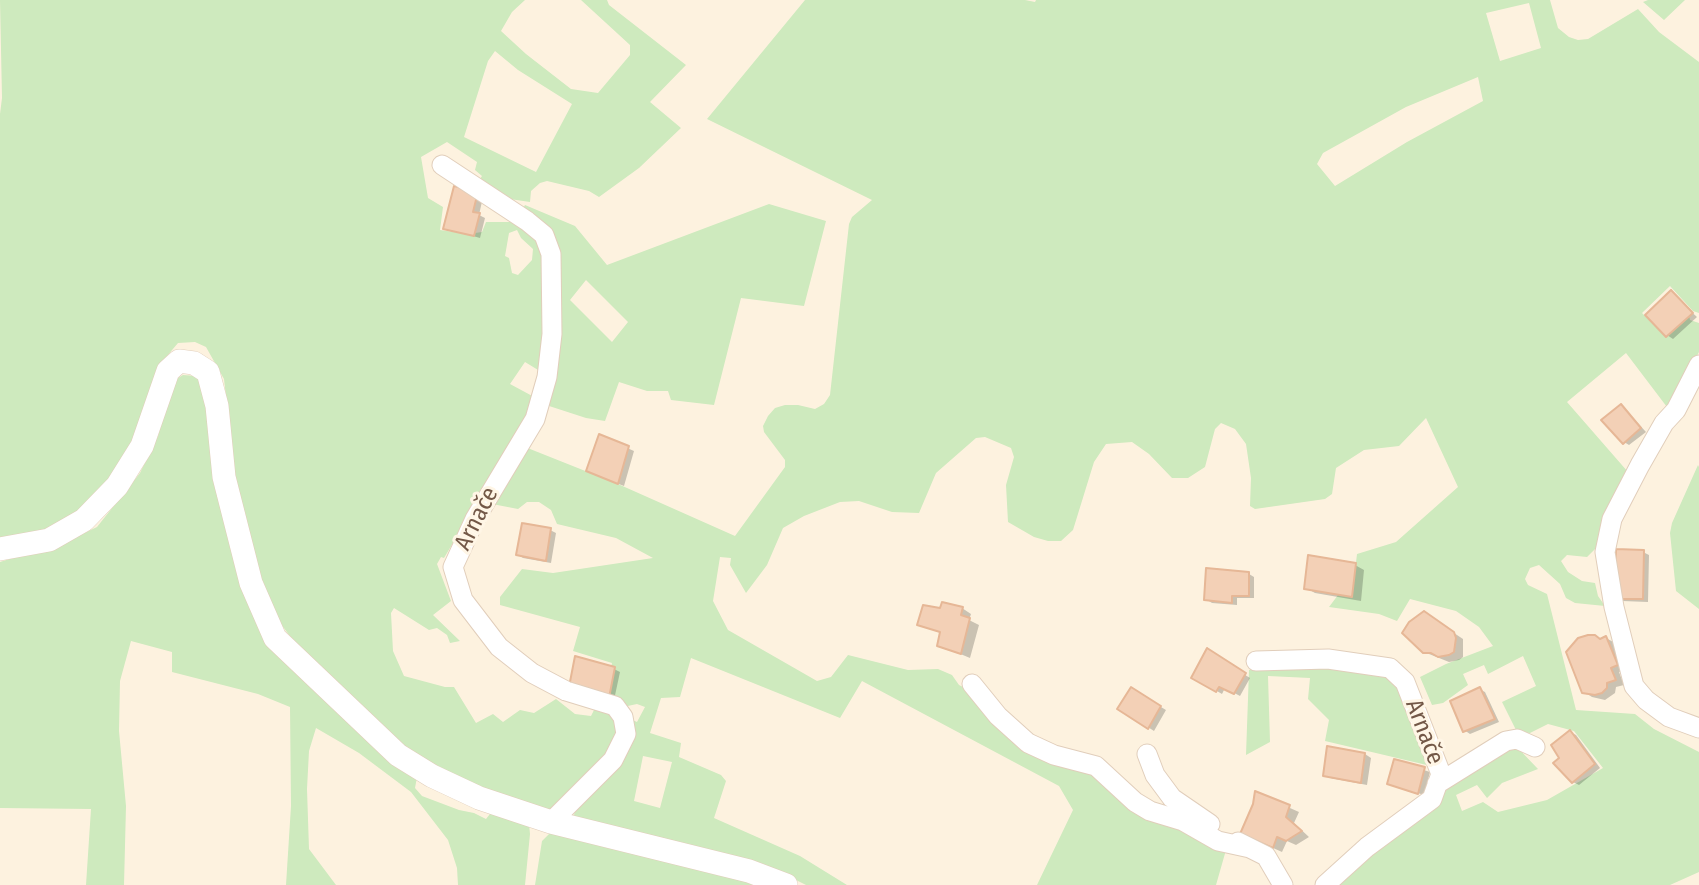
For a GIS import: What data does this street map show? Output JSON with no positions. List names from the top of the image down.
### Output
{
  "streets": {
    "street": ["Arnače"]
  }
}
